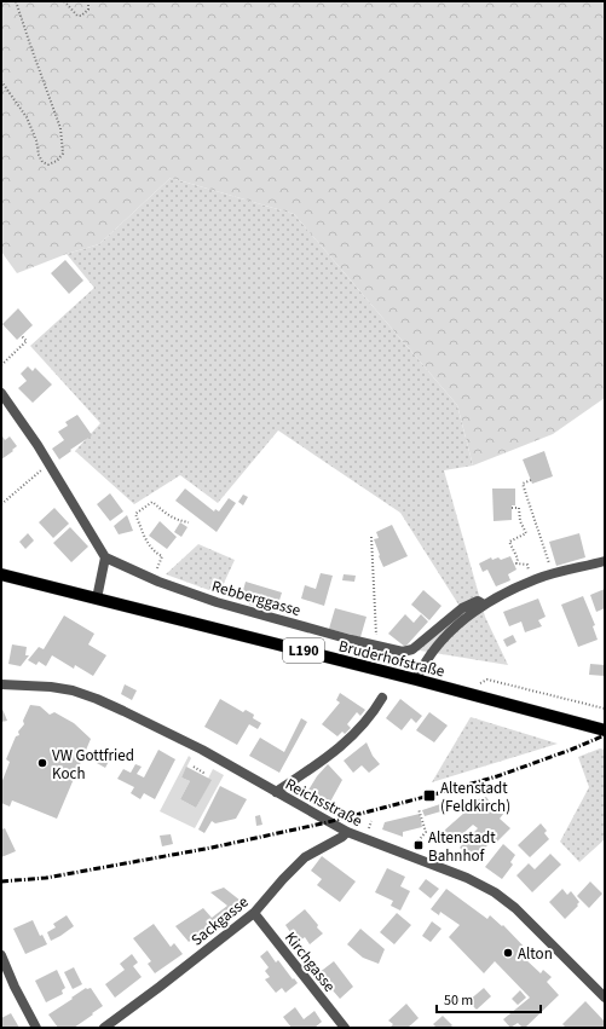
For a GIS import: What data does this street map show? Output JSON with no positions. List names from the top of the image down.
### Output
{
  "streets": {
    "main road": ["L190", "Bruderhofstraße"],
    "street": [
      "Rebberggasse",
      "Reichsstraße",
      "Sackgasse",
      "Kirchgasse"
    ]
  },
  "crossings": [
    ["Reichsstraße", "Sackgasse"],
    ["Sackgasse", "Kirchgasse"]
  ],
  "places": {
    "other": ["VW Gottfried Koch", "Alton"],
    "transit": ["Altenstadt (Feldkirch)", "Altenstadt Bahnhof"]
  },
  "scale_bar": "50 m"
}
